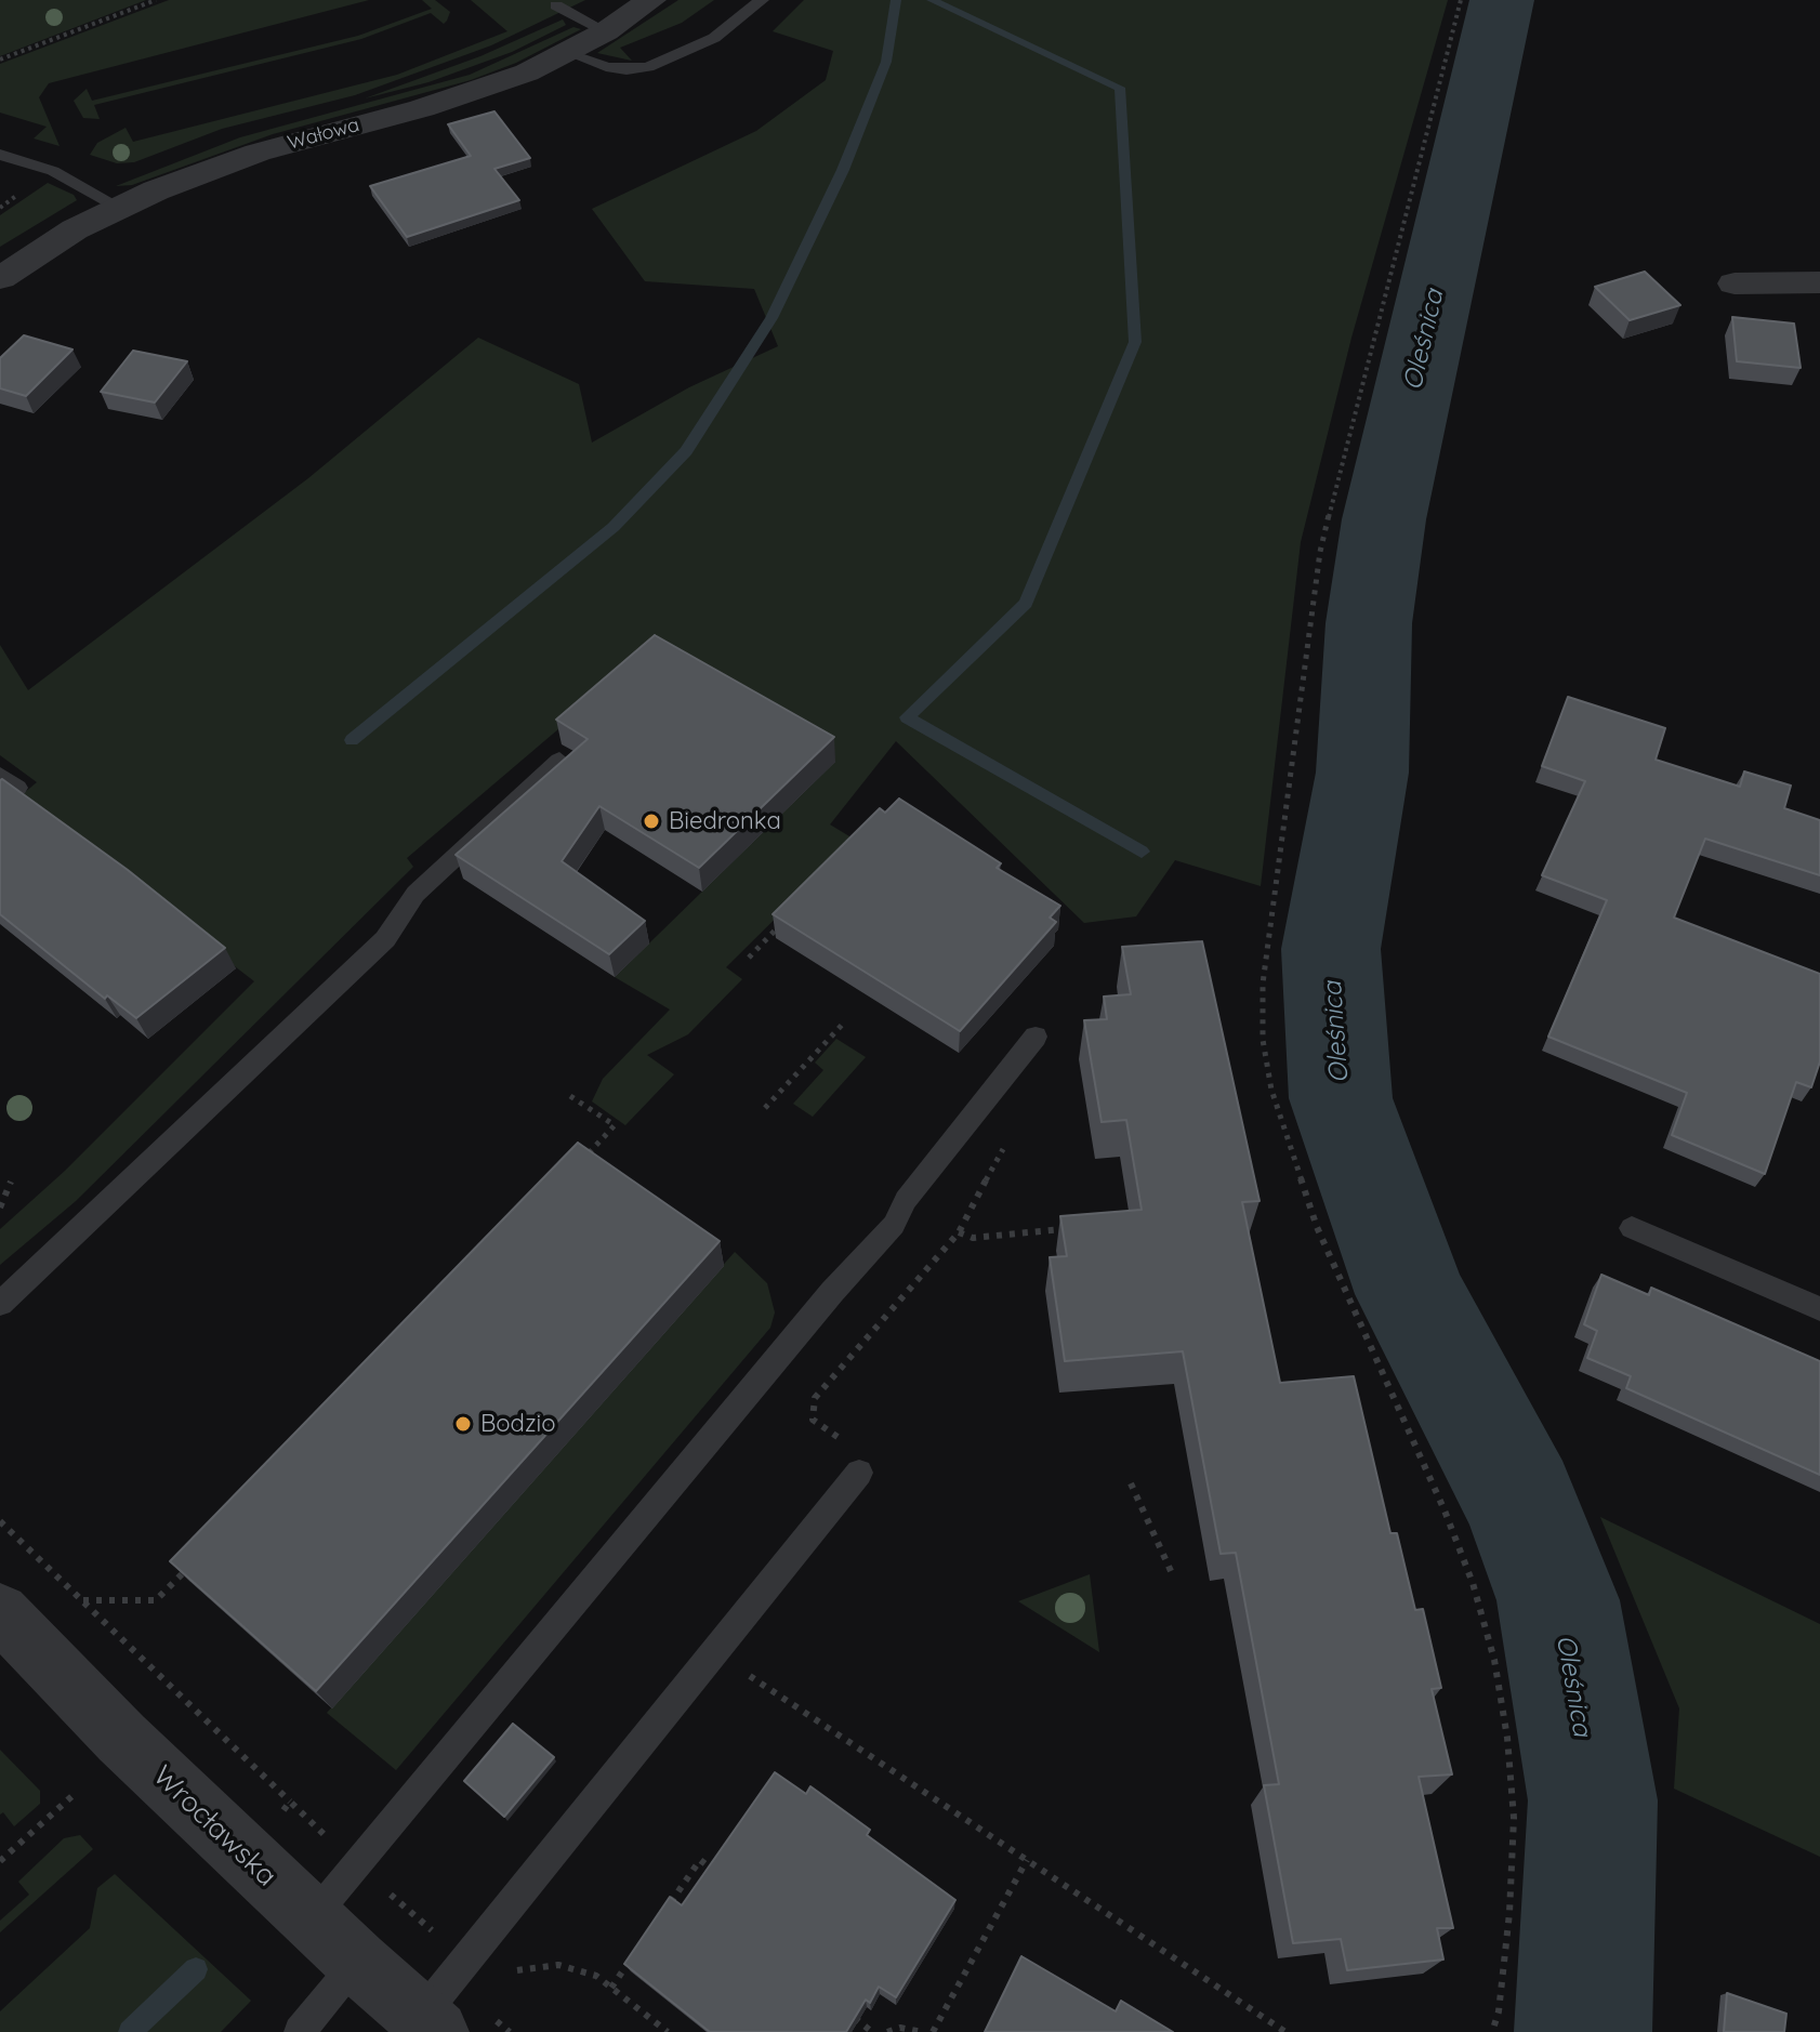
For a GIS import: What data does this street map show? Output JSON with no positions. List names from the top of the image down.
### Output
{
  "streets": {
    "street": ["Wałowa", "Wrocławska"]
  },
  "water": ["Oleśnica"],
  "places": ["Biedronka", "Bodzio"]
}
